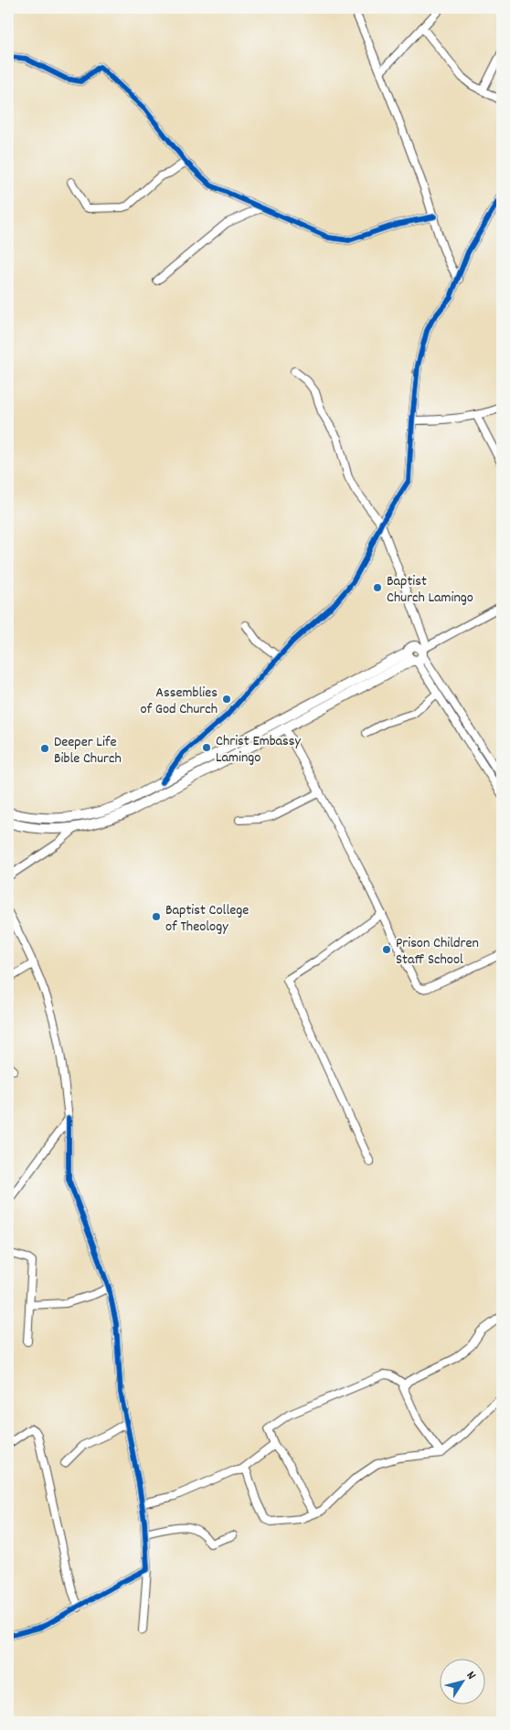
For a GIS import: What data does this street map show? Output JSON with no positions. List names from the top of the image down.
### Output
{
  "places": [
    "Baptist Church Lamingo",
    "Assemblies of God Church",
    "Christ Embassy Lamingo",
    "Deeper Life Bible Church",
    "Baptist College of Theology",
    "Prison Children Staff School"
  ],
  "north": "top right"
}
